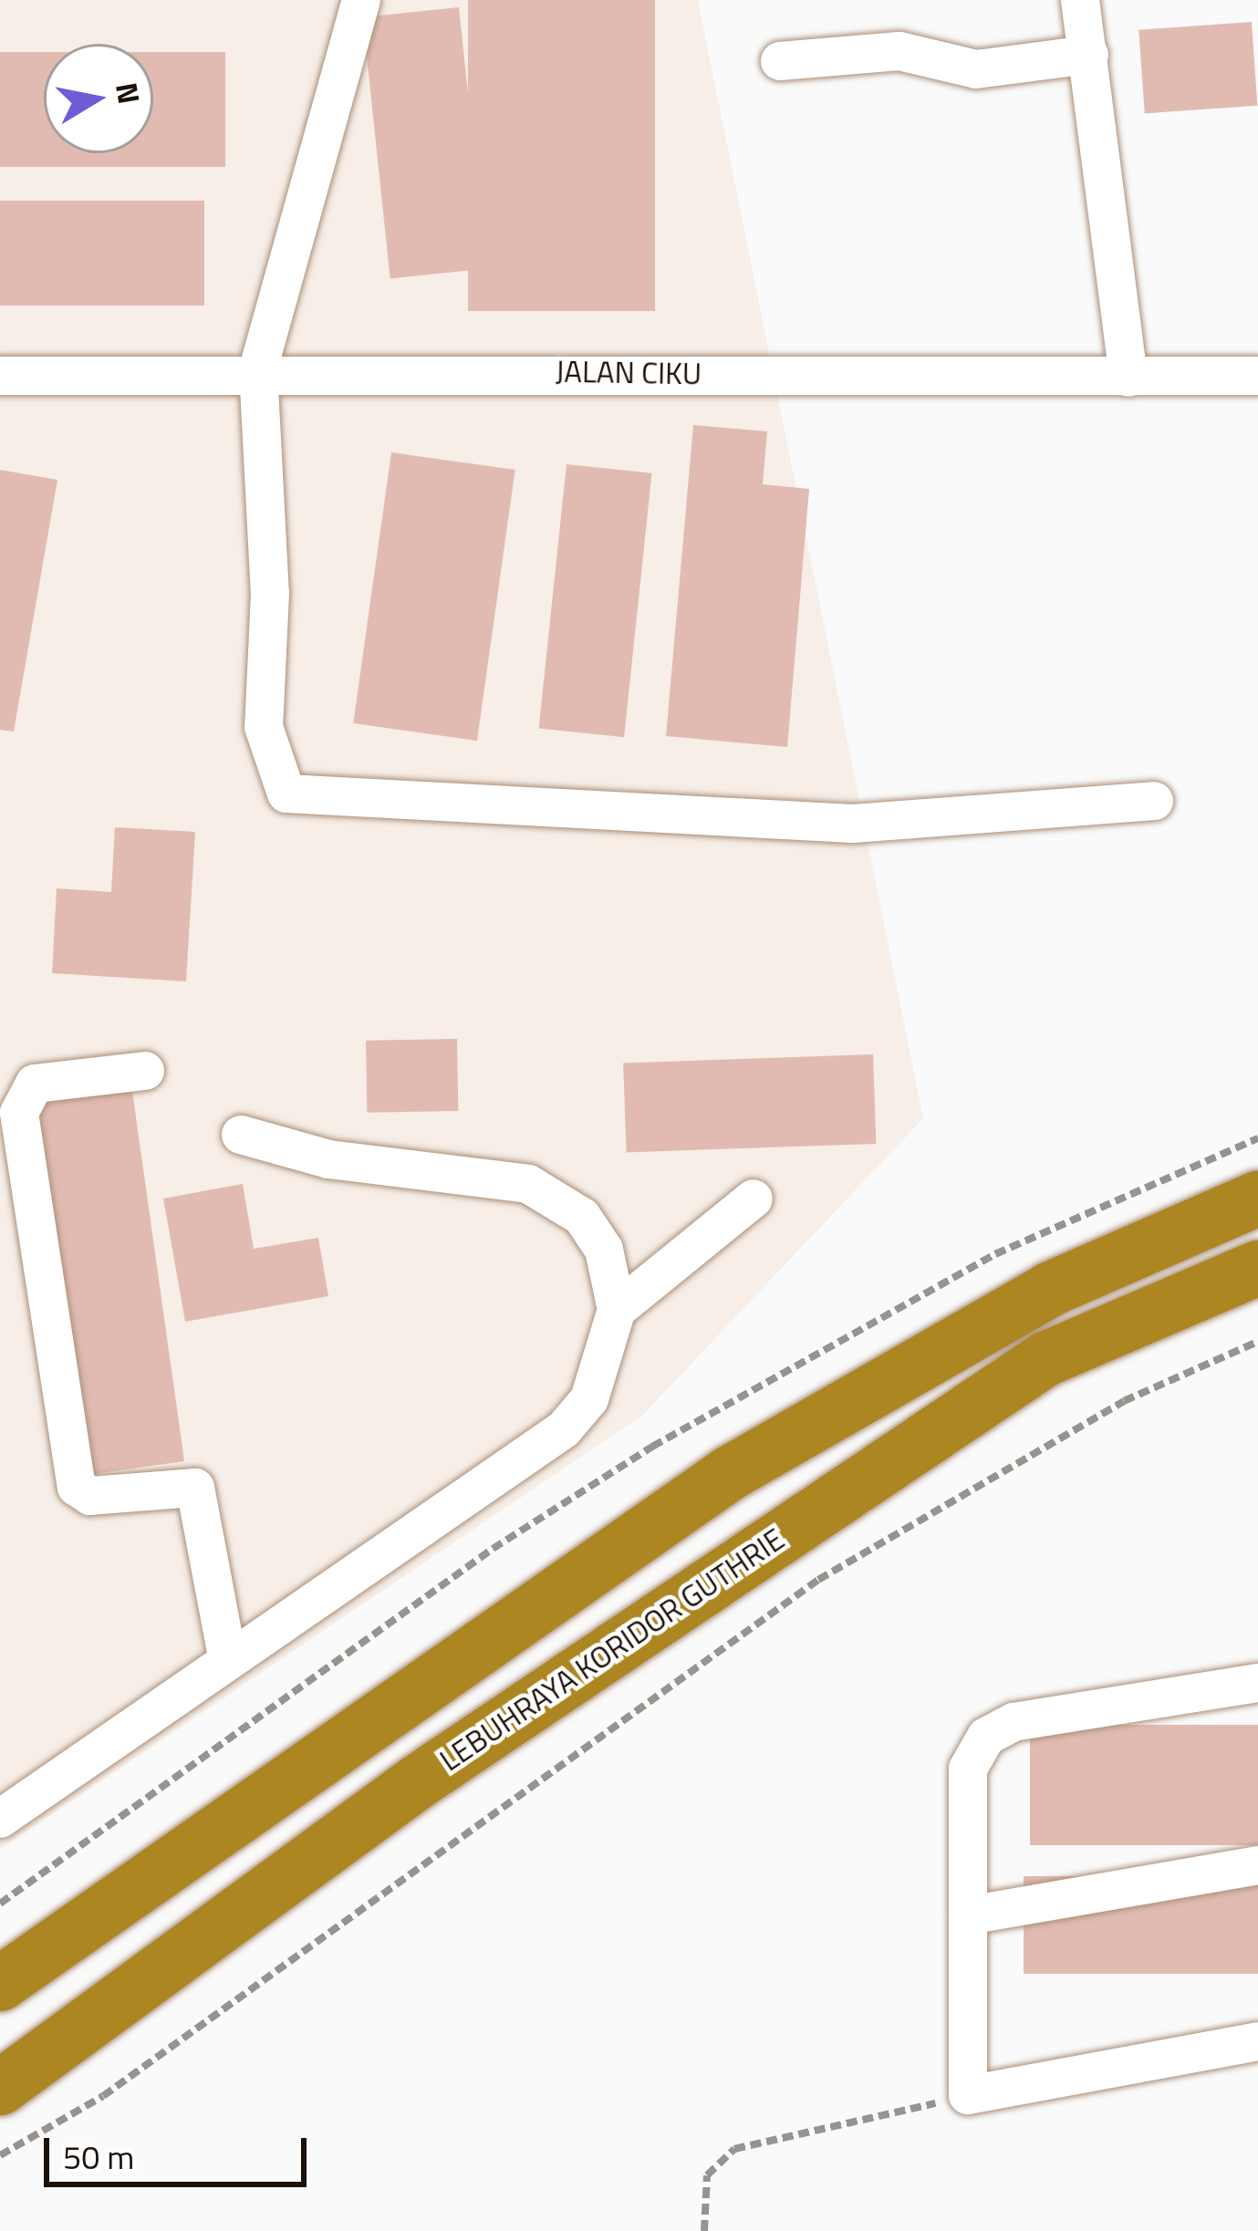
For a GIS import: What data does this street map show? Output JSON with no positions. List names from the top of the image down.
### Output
{
  "streets": {
    "highway": ["LEBUHRAYA KORIDOR GUTHRIE"],
    "street": ["JALAN CIKU"]
  },
  "scale_bar": "50 m",
  "north": "right"
}
